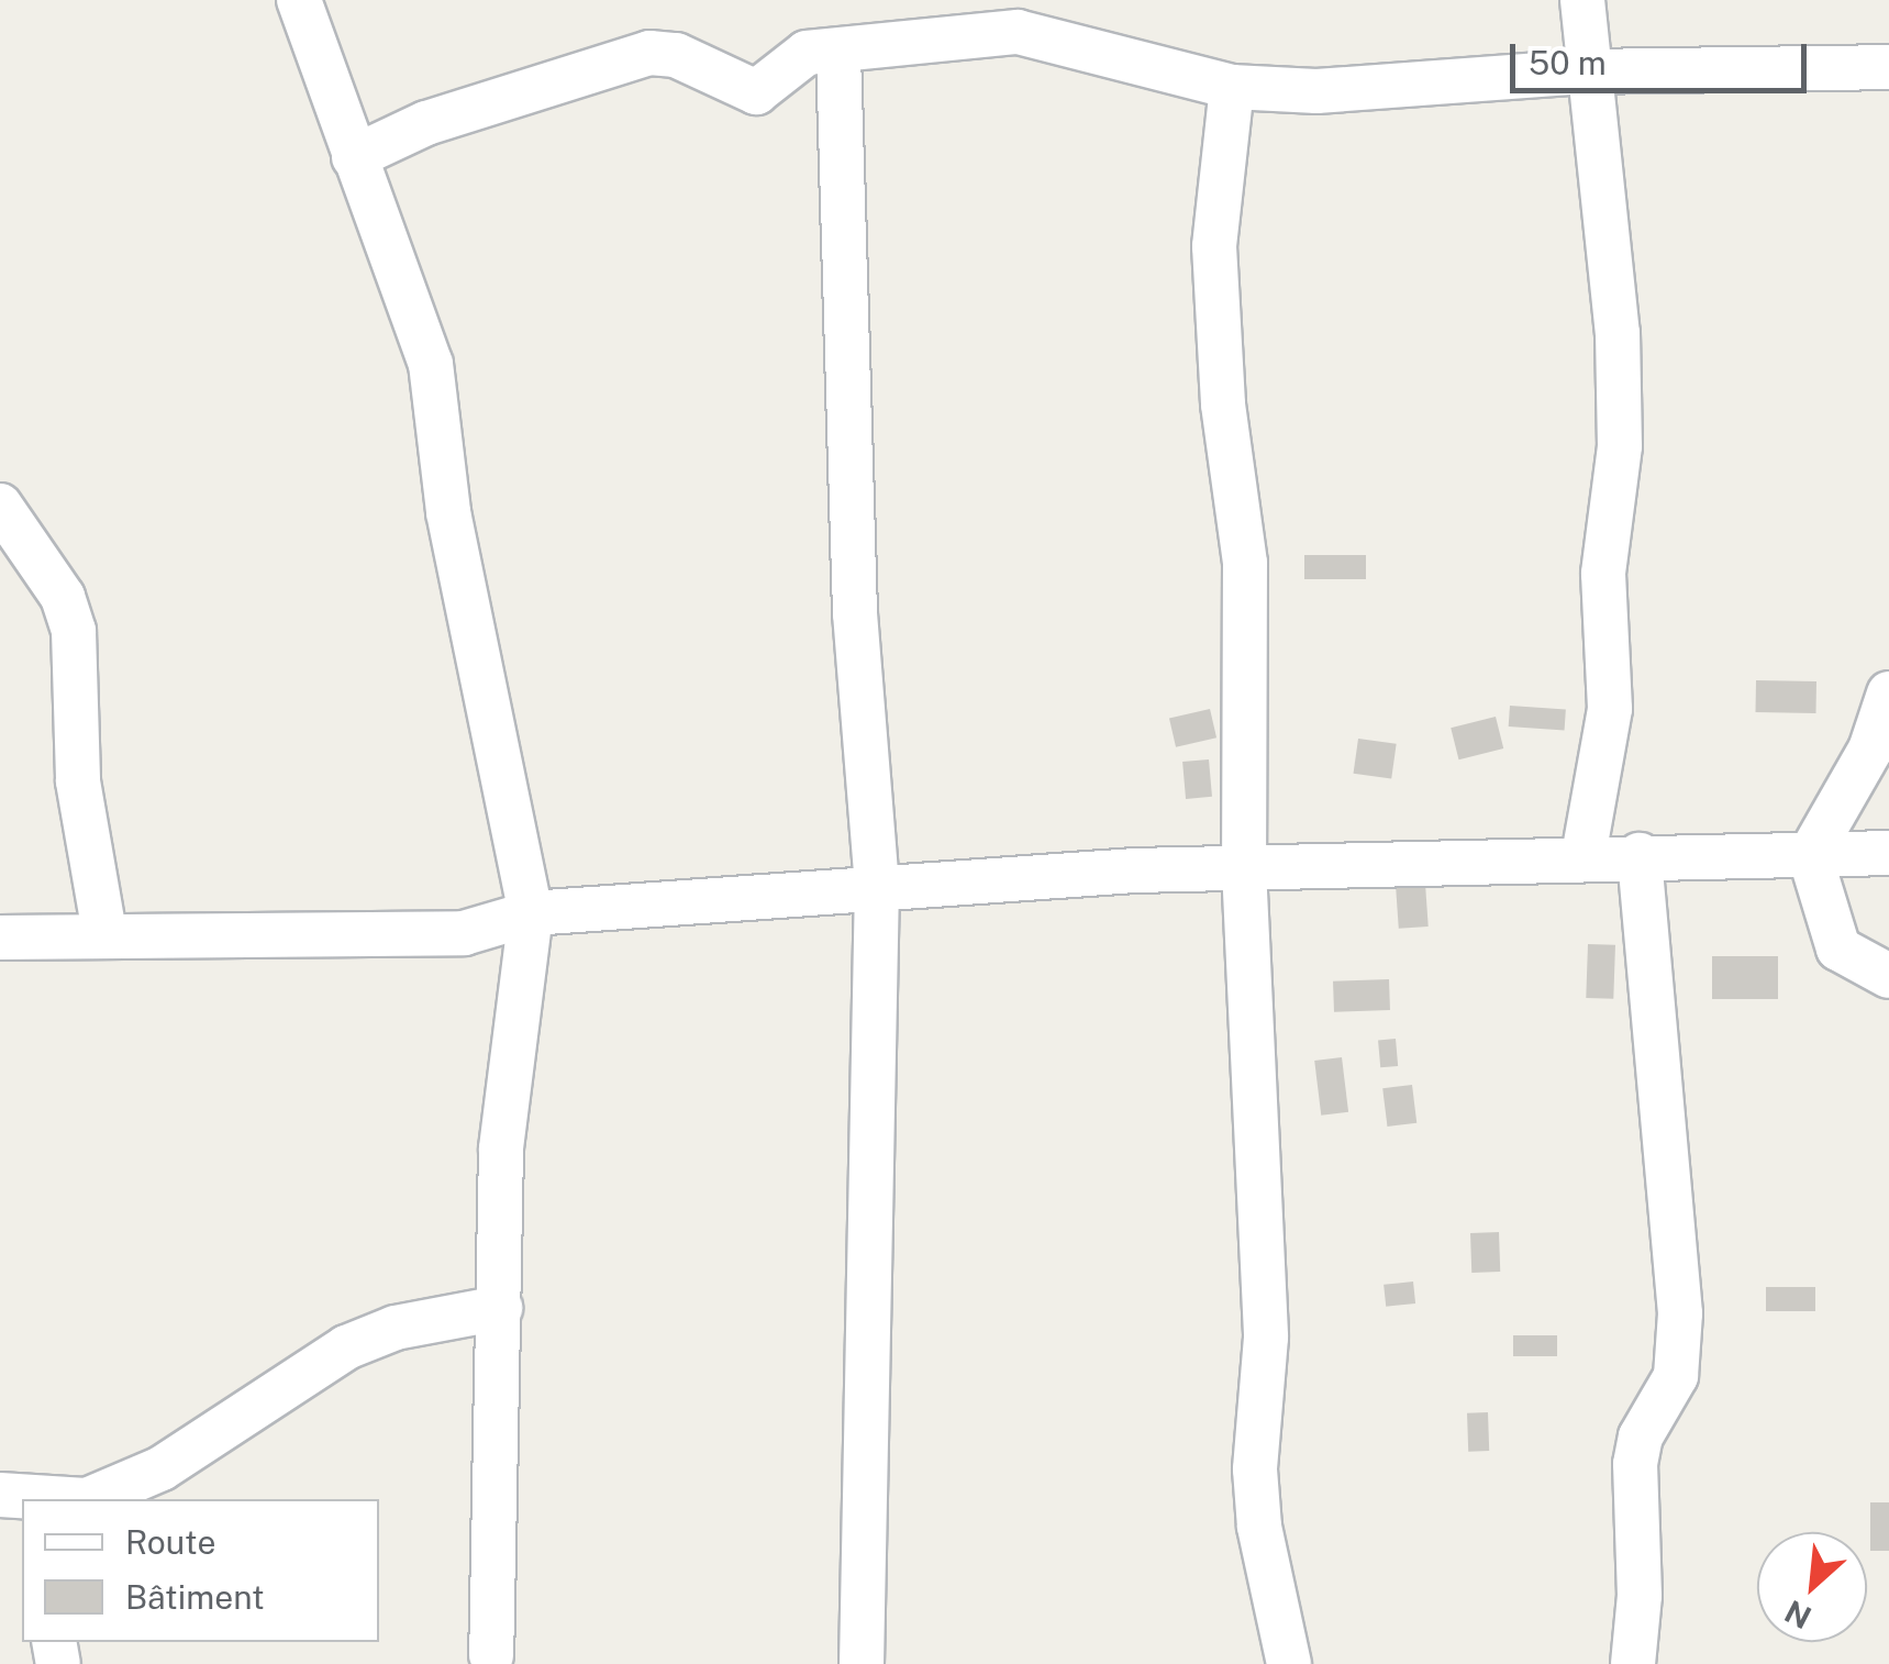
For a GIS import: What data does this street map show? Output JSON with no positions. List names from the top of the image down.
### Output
{
  "legend": ["Route", "Bâtiment"],
  "scale_bar": "50 m",
  "north": "bottom left"
}
